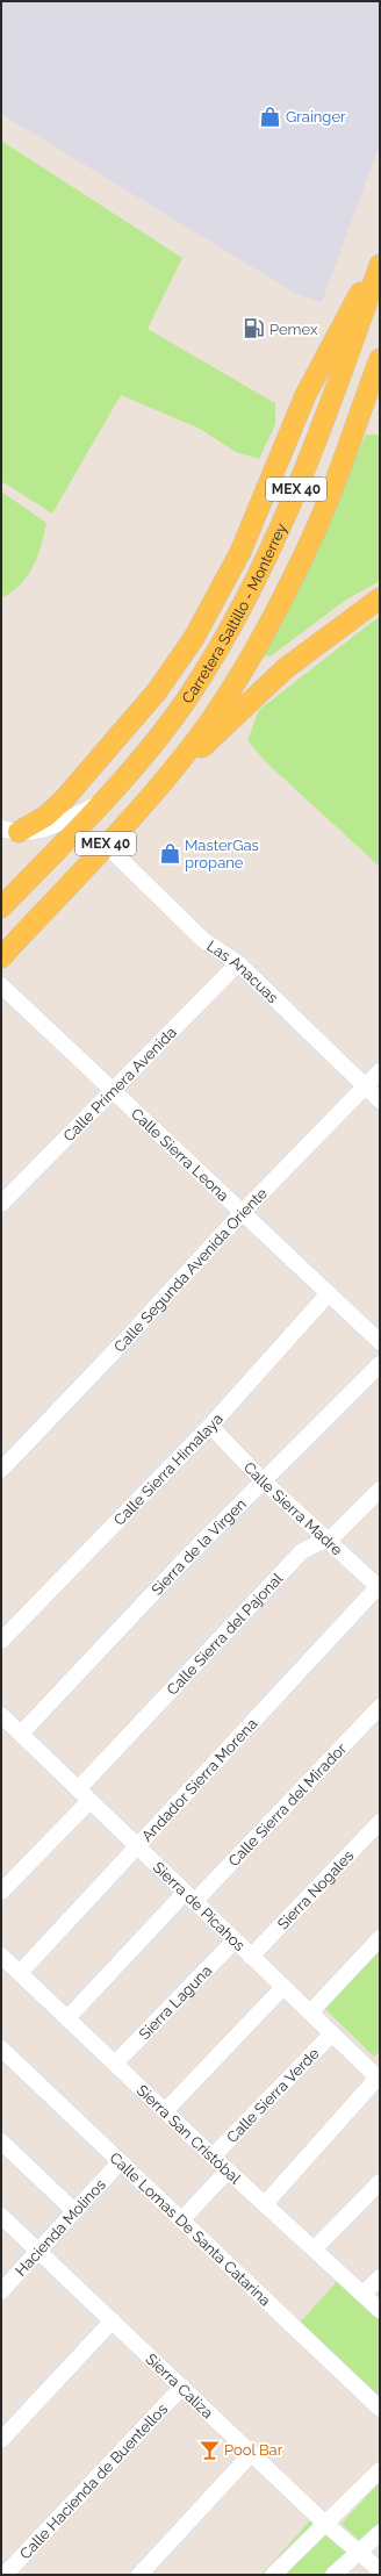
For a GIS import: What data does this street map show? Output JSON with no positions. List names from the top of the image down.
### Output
{
  "streets": {
    "main road": ["MEX 40", "Carretera Saltillo - Monterrey"],
    "street": [
      "Las Anacuas",
      "Calle Primera Avenida",
      "Calle Sierra Leona",
      "Calle Segunda Avenida Oriente",
      "Calle Sierra Himalaya",
      "Calle Sierra Madre",
      "Sierra de la Virgen",
      "Calle Sierra del Pajonal",
      "Andador Sierra Morena",
      "Calle Sierra del Mirador",
      "Sierra Nogales",
      "Sierra de Picahos",
      "Sierra Laguna",
      "Calle Sierra Verde",
      "Sierra San Cristóbal",
      "Hacienda Molinos",
      "Calle Lomas De Santa Catarina",
      "Sierra Caliza",
      "Calle Hacienda de Buentellos"
    ]
  },
  "crossings": [
    ["MEX 40", "Las Anacuas"],
    ["Las Anacuas", "Calle Primera Avenida"],
    ["Las Anacuas", "Calle Segunda Avenida Oriente"],
    ["Calle Primera Avenida", "Calle Sierra Leona"],
    ["Calle Sierra Leona", "Calle Segunda Avenida Oriente"],
    ["Calle Sierra Leona", "Calle Sierra Himalaya"],
    ["Calle Sierra Himalaya", "Calle Sierra Madre"],
    ["Calle Sierra Madre", "Sierra de la Virgen"],
    ["Calle Sierra Madre", "Calle Sierra del Pajonal"],
    ["Calle Sierra Madre", "Andador Sierra Morena"],
    ["Sierra de la Virgen", "Sierra de Picahos"],
    ["Calle Sierra del Pajonal", "Sierra de Picahos"],
    ["Andador Sierra Morena", "Sierra de Picahos"],
    ["Andador Sierra Morena", "Sierra San Cristóbal"],
    ["Calle Sierra del Mirador", "Sierra de Picahos"],
    ["Calle Sierra del Mirador", "Sierra San Cristóbal"],
    ["Sierra Nogales", "Sierra de Picahos"],
    ["Sierra de Picahos", "Sierra Laguna"],
    ["Sierra de Picahos", "Calle Sierra Verde"],
    ["Sierra Laguna", "Sierra San Cristóbal"],
    ["Calle Sierra Verde", "Sierra San Cristóbal"],
    ["Hacienda Molinos", "Calle Lomas De Santa Catarina"],
    ["Hacienda Molinos", "Sierra Caliza"],
    ["Sierra Caliza", "Calle Hacienda de Buentellos"]
  ],
  "places": {
    "shop": ["Grainger", "MasterGas propane"],
    "fuel station": ["Pemex"],
    "bar": ["Pool Bar"]
  }
}
